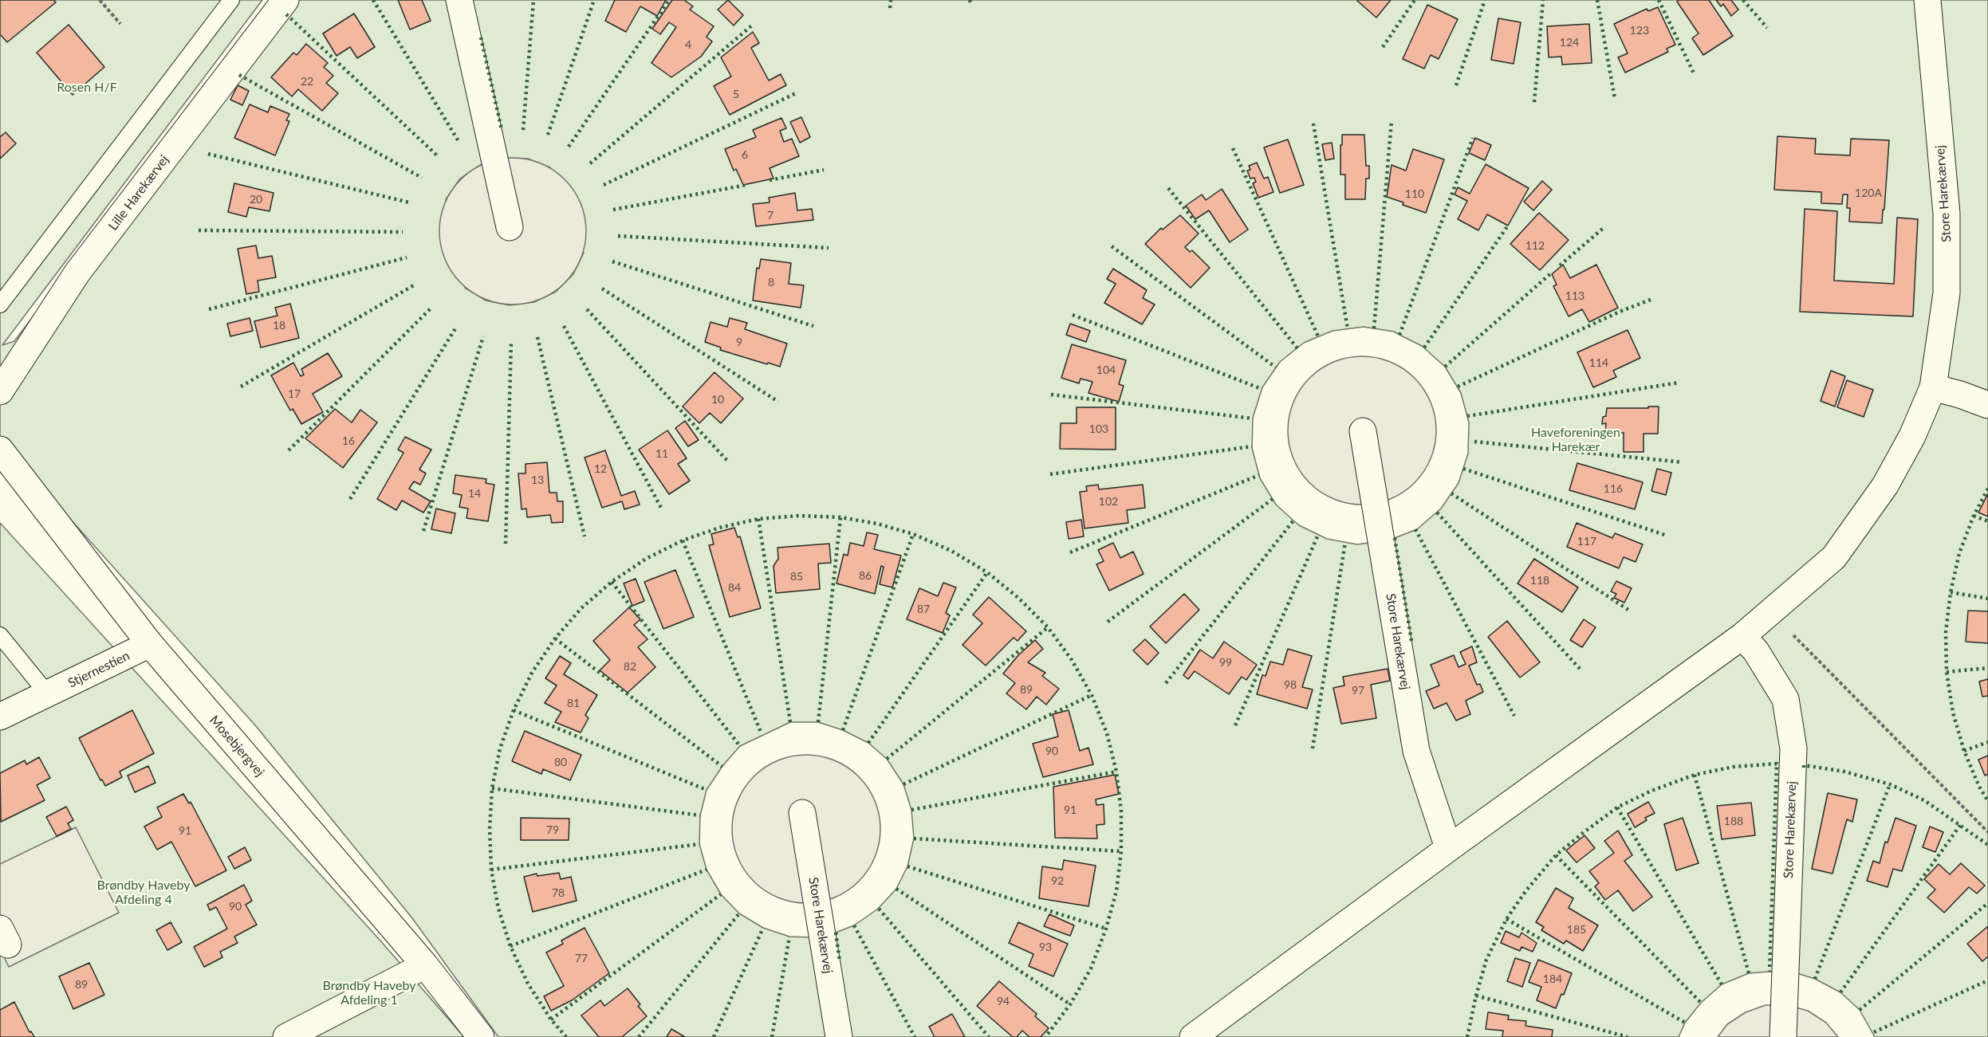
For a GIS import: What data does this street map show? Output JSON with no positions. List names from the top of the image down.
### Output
{
  "streets": {
    "street": [
      "Lille Harekærvej",
      "Store Harekærvej",
      "Stjernestien",
      "Mosebjergvej"
    ]
  },
  "crossings": [
    ["Stjernestien", "Mosebjergvej"]
  ],
  "parks": [
    "Rosen H/F",
    "Haveforeningen Harekær",
    "Brøndby Haveby Afdeling 4",
    "Brøndby Haveby Afdeling 1"
  ],
  "house_numbers": [
    "123",
    "124",
    "4",
    "22",
    "5",
    "6",
    "120A",
    "110",
    "20",
    "7",
    "112",
    "8",
    "113",
    "18",
    "9",
    "114",
    "104",
    "17",
    "10",
    "103",
    "16",
    "11",
    "12",
    "13",
    "116",
    "14",
    "102",
    "117",
    "86",
    "85",
    "118",
    "84",
    "87",
    "99",
    "82",
    "98",
    "89",
    "97",
    "81",
    "90",
    "80",
    "91",
    "188",
    "79",
    "91",
    "92",
    "78",
    "90",
    "185",
    "93",
    "77",
    "184",
    "89",
    "94"
  ]
}
